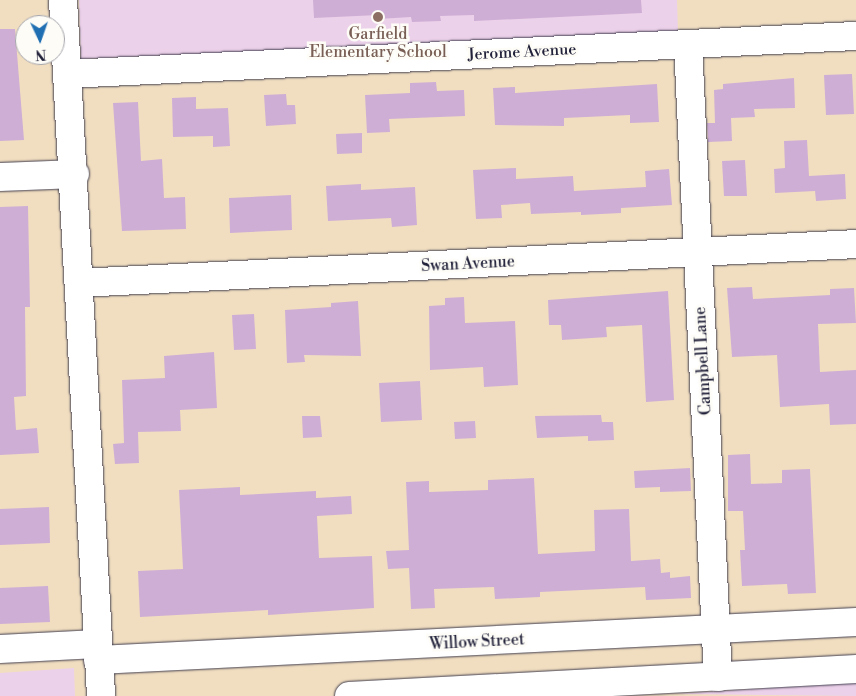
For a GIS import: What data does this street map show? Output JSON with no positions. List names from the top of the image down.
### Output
{
  "streets": {
    "street": [
      "Jerome Avenue",
      "Swan Avenue",
      "Campbell Lane",
      "Willow Street"
    ]
  },
  "crossings": [
    ["Jerome Avenue", "Campbell Lane"],
    ["Swan Avenue", "Campbell Lane"],
    ["Campbell Lane", "Willow Street"]
  ],
  "places": ["Garfield Elementary School"],
  "north": "bottom"
}
